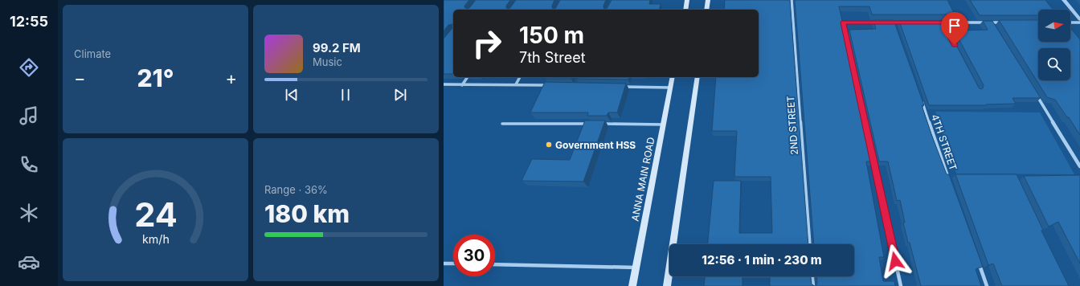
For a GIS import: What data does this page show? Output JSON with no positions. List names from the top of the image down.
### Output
{
  "streets": {
    "main road": ["ANNA MAIN ROAD"],
    "street": ["2ND STREET", "4TH STREET"]
  },
  "places": ["Government HSS"],
  "north": "right",
  "page": {
    "tabs": "12:55",
    "tile": [
      "Climate",
      ["Range · 36%", "180 km"]
    ],
    "turn": ["150 m", "7th Street"],
    "song": ["99.2 FM", "Music"],
    "heat": ["−", "21°", "+"],
    "limit": "30",
    "trip": "12:56 · 1 min · 230 m",
    "gauge": ["24", "km/h"]
  }
}
